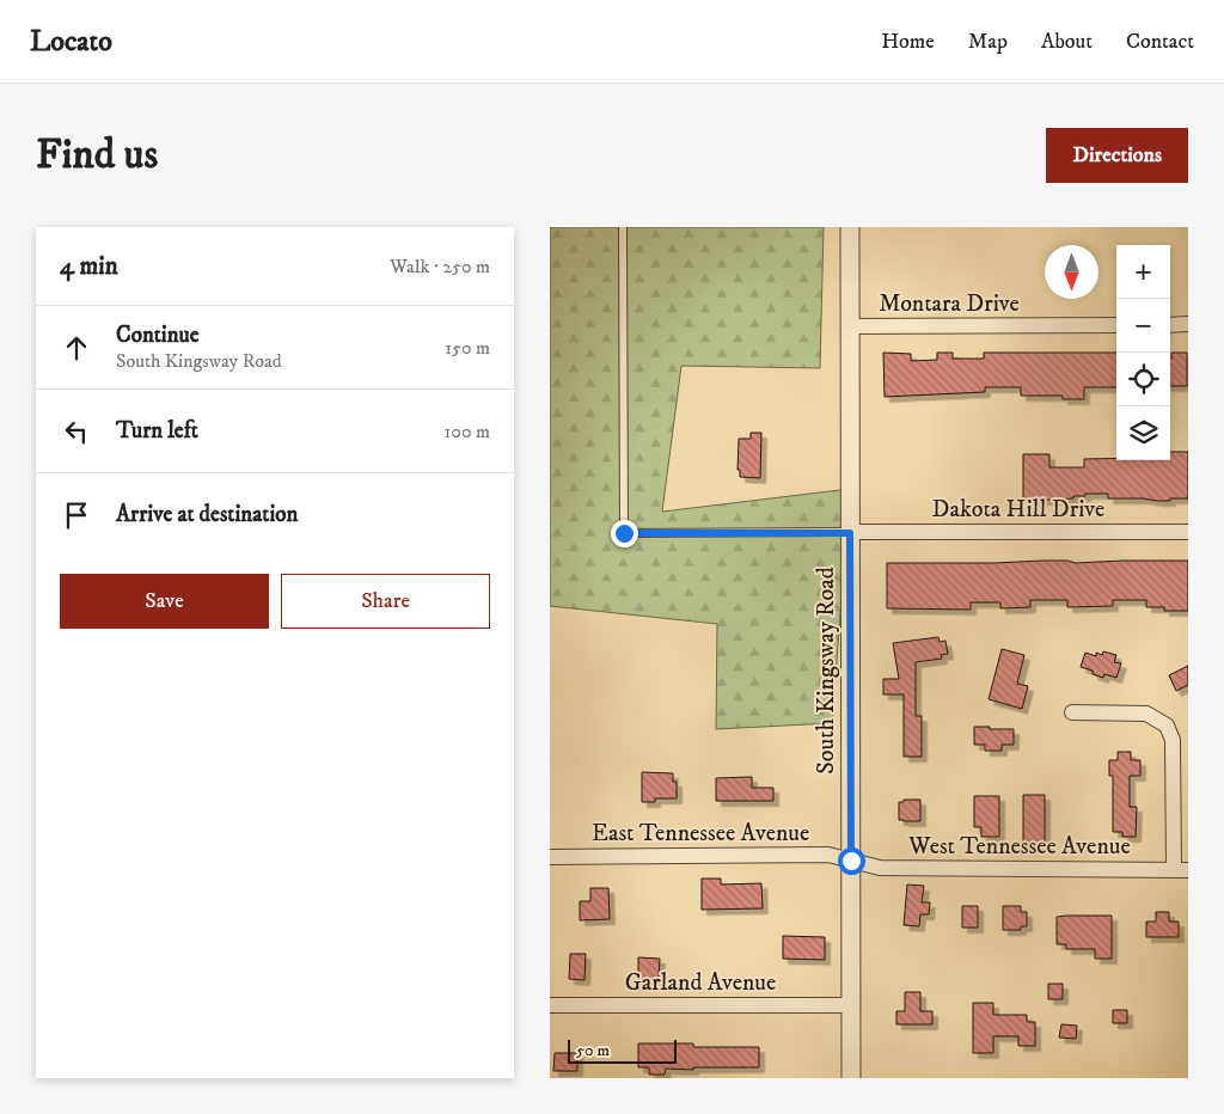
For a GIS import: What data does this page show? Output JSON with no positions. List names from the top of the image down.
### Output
{
  "streets": {
    "street": [
      "Montara Drive",
      "Dakota Hill Drive",
      "South Kingsway Road",
      "East Tennessee Avenue",
      "West Tennessee Avenue",
      "Garland Avenue"
    ]
  },
  "crossings": [
    ["Montara Drive", "South Kingsway Road"],
    ["Dakota Hill Drive", "South Kingsway Road"],
    ["South Kingsway Road", "East Tennessee Avenue"],
    ["South Kingsway Road", "West Tennessee Avenue"],
    ["South Kingsway Road", "Garland Avenue"],
    ["East Tennessee Avenue", "West Tennessee Avenue"]
  ],
  "scale_bar": "50 m",
  "north": "bottom",
  "page": {
    "header": "Locato",
    "nav": [
      "Home",
      "Map",
      "About",
      "Contact"
    ],
    "buttons": [
      "Directions",
      ["Save", "Share"]
    ],
    "title": "Find us",
    "heading": ["4 min", "Walk · 250 m"],
    "map_buttons": ["+", "−"],
    "list": [
      ["Continue", "South Kingsway Road", "150 m"],
      ["Turn left", "100 m"],
      "Arrive at destination"
    ],
    "scale": "50 m"
  }
}
